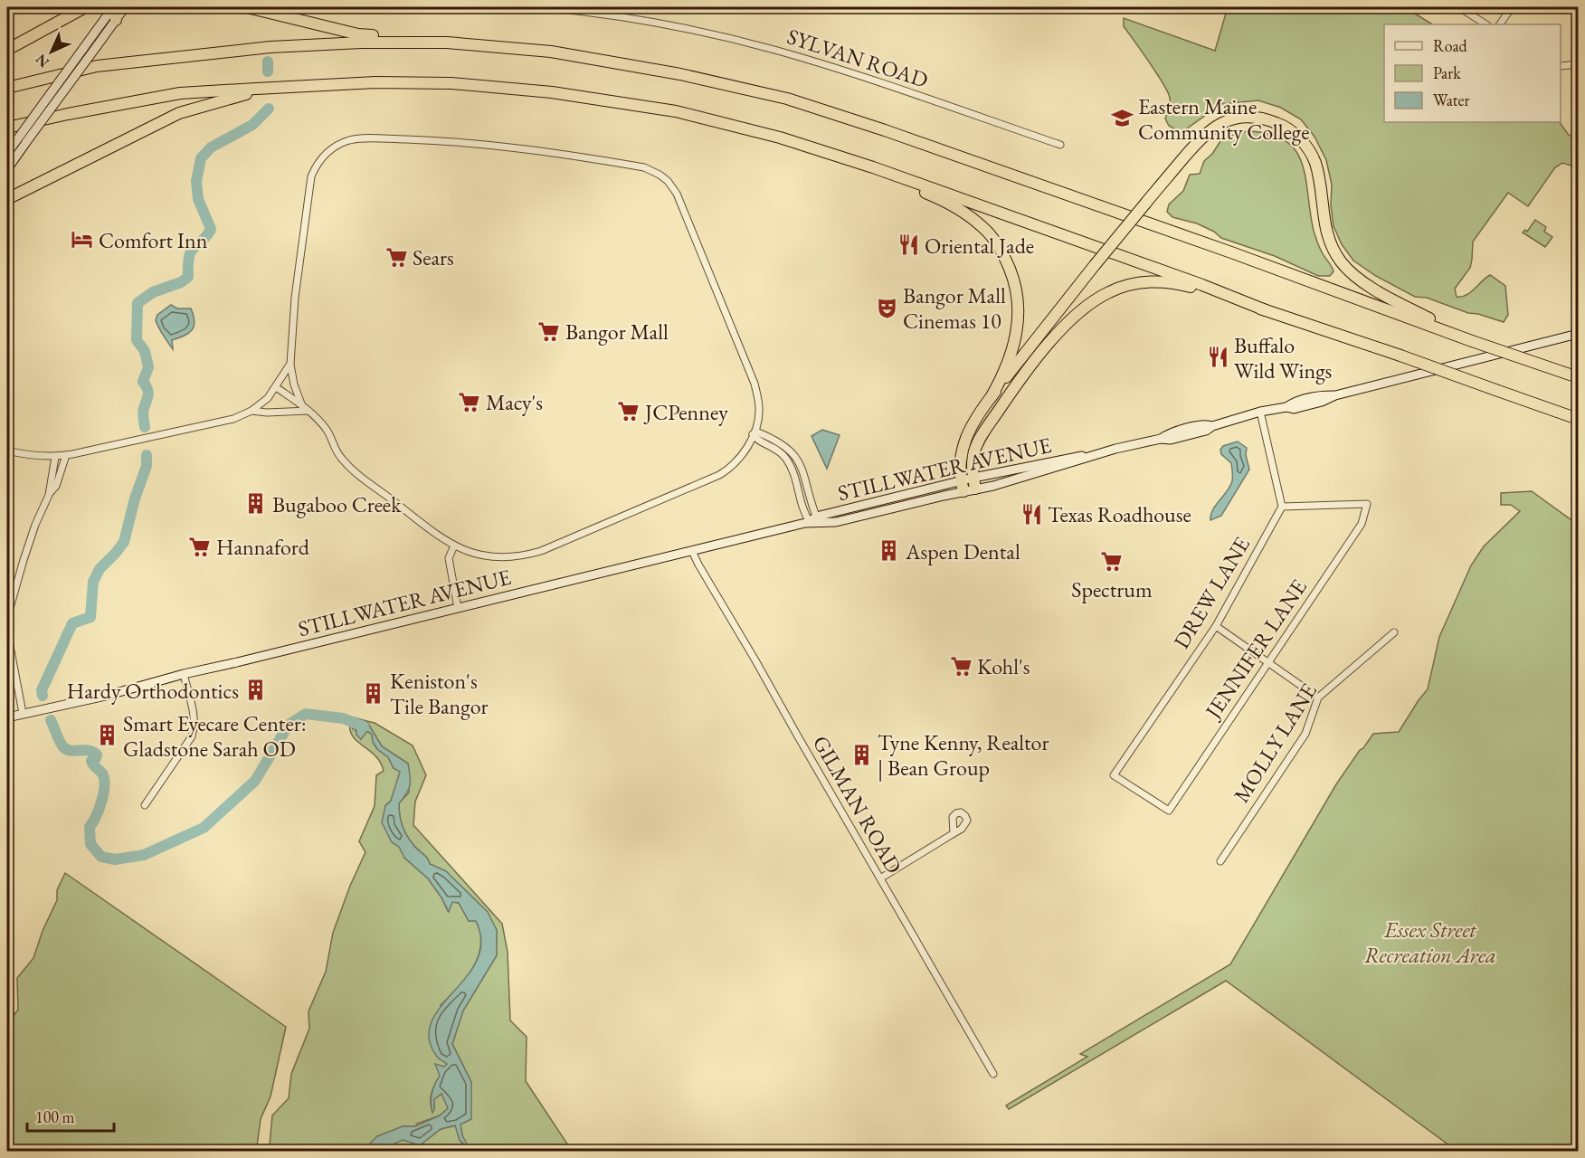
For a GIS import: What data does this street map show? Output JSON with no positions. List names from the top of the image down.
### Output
{
  "streets": {
    "main road": ["STILLWATER AVENUE"],
    "street": [
      "SYLVAN ROAD",
      "DREW LANE",
      "JENNIFER LANE",
      "MOLLY LANE",
      "GILMAN ROAD"
    ]
  },
  "crossings": [
    ["STILLWATER AVENUE", "GILMAN ROAD"],
    ["DREW LANE", "JENNIFER LANE"]
  ],
  "parks": ["Essex Street Recreation Area"],
  "places": {
    "school or university": ["Eastern Maine Community College"],
    "hotel": ["Comfort Inn"],
    "restaurant": ["Oriental Jade", "Buffalo Wild Wings", "Texas Roadhouse"],
    "supermarket": [
      "Sears",
      "Bangor Mall",
      "Macy's",
      "JCPenney",
      "Hannaford",
      "Spectrum",
      "Kohl's"
    ],
    "theatre": ["Bangor Mall Cinemas 10"],
    "building": [
      "Bugaboo Creek",
      "Aspen Dental",
      "Hardy Orthodontics",
      "Keniston's Tile Bangor",
      "Smart Eyecare Center: Gladstone Sarah OD",
      "Tyne Kenny, Realtor | Bean Group"
    ]
  },
  "legend": ["Road", "Park", "Water"],
  "scale_bar": "100 m",
  "north": "bottom left"
}
